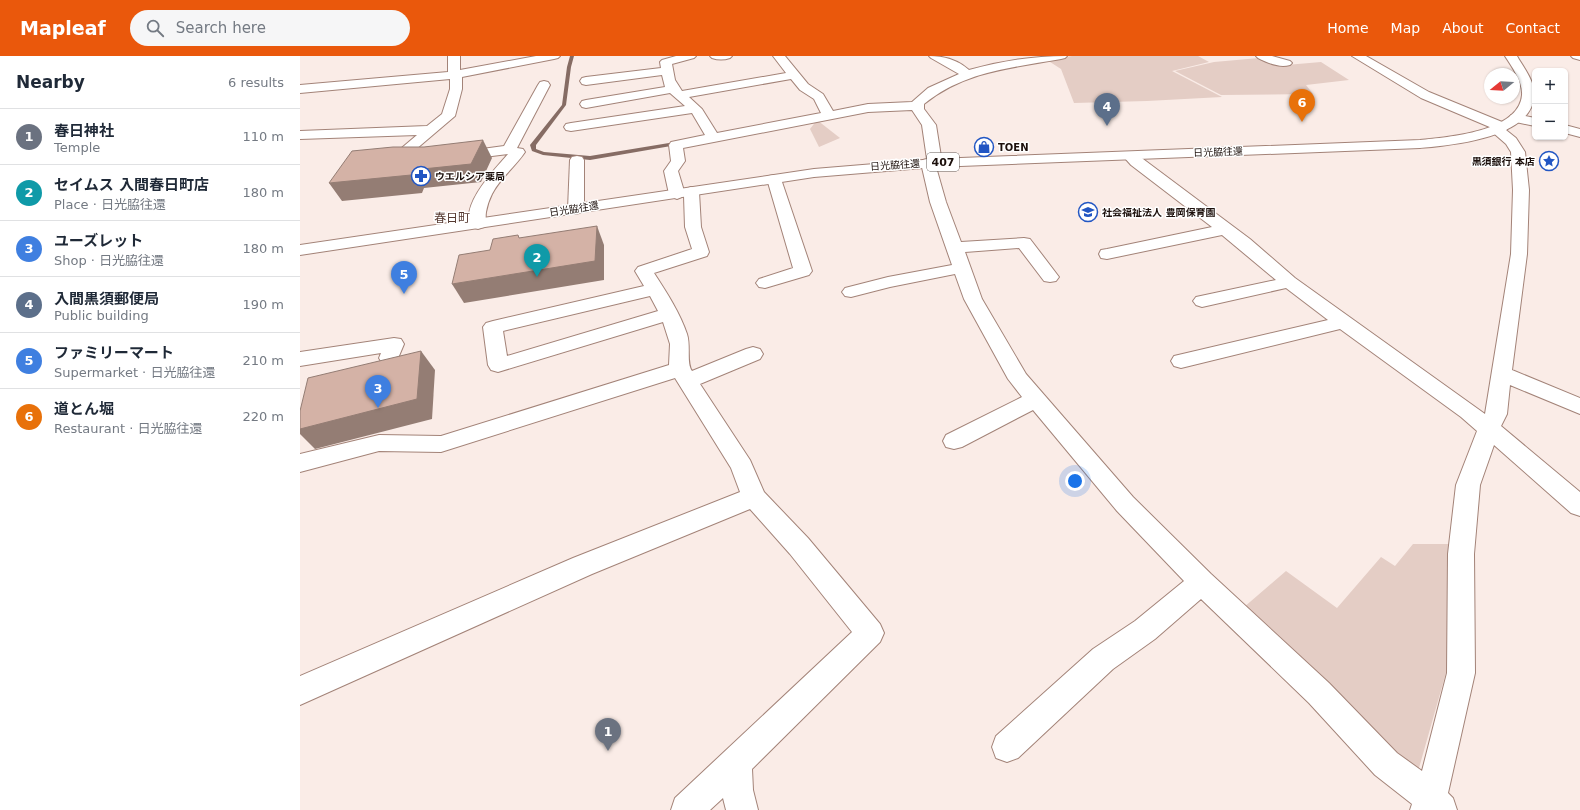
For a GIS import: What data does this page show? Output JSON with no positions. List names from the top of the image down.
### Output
{
  "streets": {
    "main road": ["日光脇往還", "407"]
  },
  "districts": ["春日町"],
  "places": {
    "shop": ["TOEN"],
    "place": ["黒須銀行 本店"],
    "pharmacy": ["ウエルシア薬局"],
    "school or university": ["社会福祉法人 豊岡保育園"]
  },
  "north": "left",
  "page": {
    "header": "Mapleaf",
    "search": "Search here",
    "nav": [
      "Home",
      "Map",
      "About",
      "Contact"
    ],
    "heading": ["Nearby", "6 results"],
    "map_buttons": ["+", "−"],
    "pins": [
      "6",
      "4",
      "2",
      "5",
      "3",
      "1"
    ],
    "list": [
      {
        "mark": "1",
        "name": "春日神社",
        "note": "Temple",
        "value": "110 m"
      },
      {
        "mark": "2",
        "name": "セイムス 入間春日町店",
        "note": "Place · 日光脇往還",
        "value": "180 m"
      },
      {
        "mark": "3",
        "name": "ユーズレット",
        "note": "Shop · 日光脇往還",
        "value": "180 m"
      },
      {
        "mark": "4",
        "name": "入間黒須郵便局",
        "note": "Public building",
        "value": "190 m"
      },
      {
        "mark": "5",
        "name": "ファミリーマート",
        "note": "Supermarket · 日光脇往還",
        "value": "210 m"
      },
      {
        "mark": "6",
        "name": "道とん堀",
        "note": "Restaurant · 日光脇往還",
        "value": "220 m"
      }
    ]
  }
}
